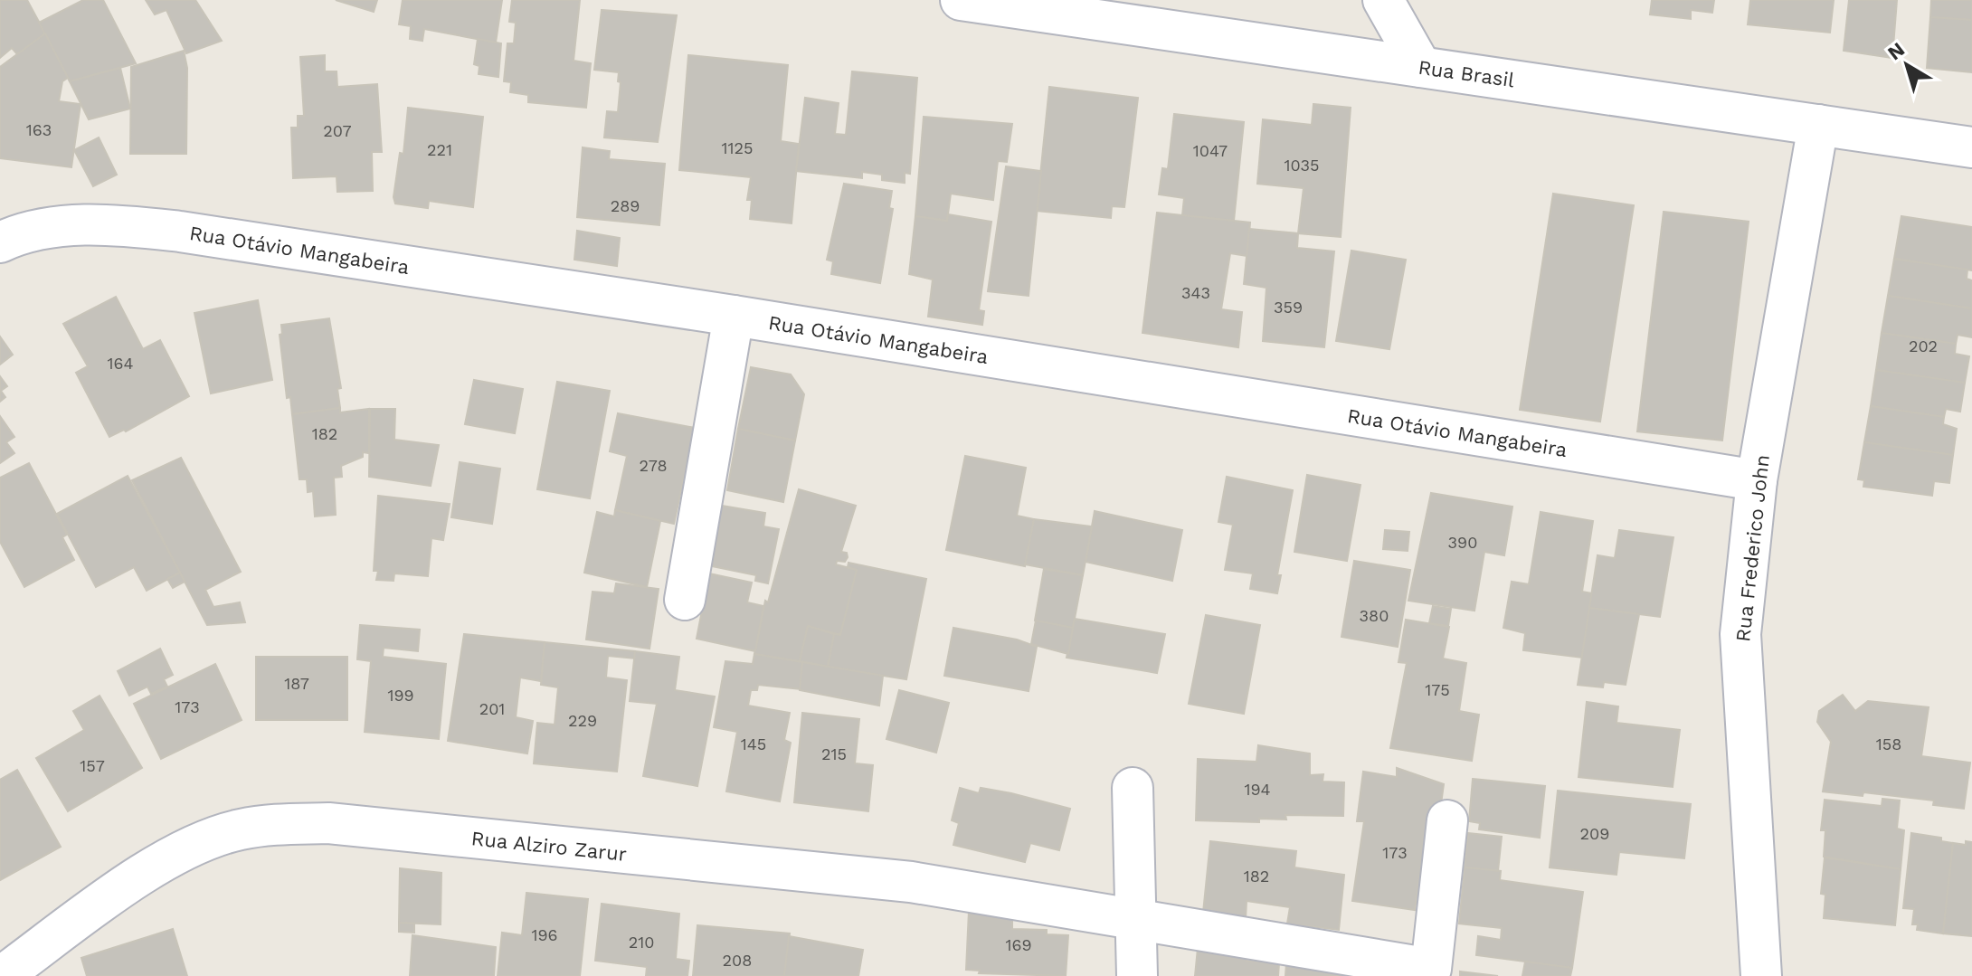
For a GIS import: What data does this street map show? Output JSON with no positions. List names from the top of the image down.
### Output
{
  "streets": {
    "street": [
      "Rua Brasil",
      "Rua Otávio Mangabeira",
      "Rua Frederico John",
      "Rua Alziro Zarur"
    ]
  },
  "crossings": [
    ["Rua Brasil", "Rua Frederico John"],
    ["Rua Otávio Mangabeira", "Rua Frederico John"]
  ],
  "house_numbers": [
    "163",
    "207",
    "1125",
    "221",
    "1047",
    "1035",
    "289",
    "343",
    "359",
    "202",
    "164",
    "182",
    "278",
    "390",
    "380",
    "187",
    "175",
    "199",
    "173",
    "201",
    "229",
    "145",
    "158",
    "215",
    "157",
    "194",
    "209",
    "173",
    "182",
    "196",
    "210",
    "169",
    "208"
  ],
  "north": "top left"
}
